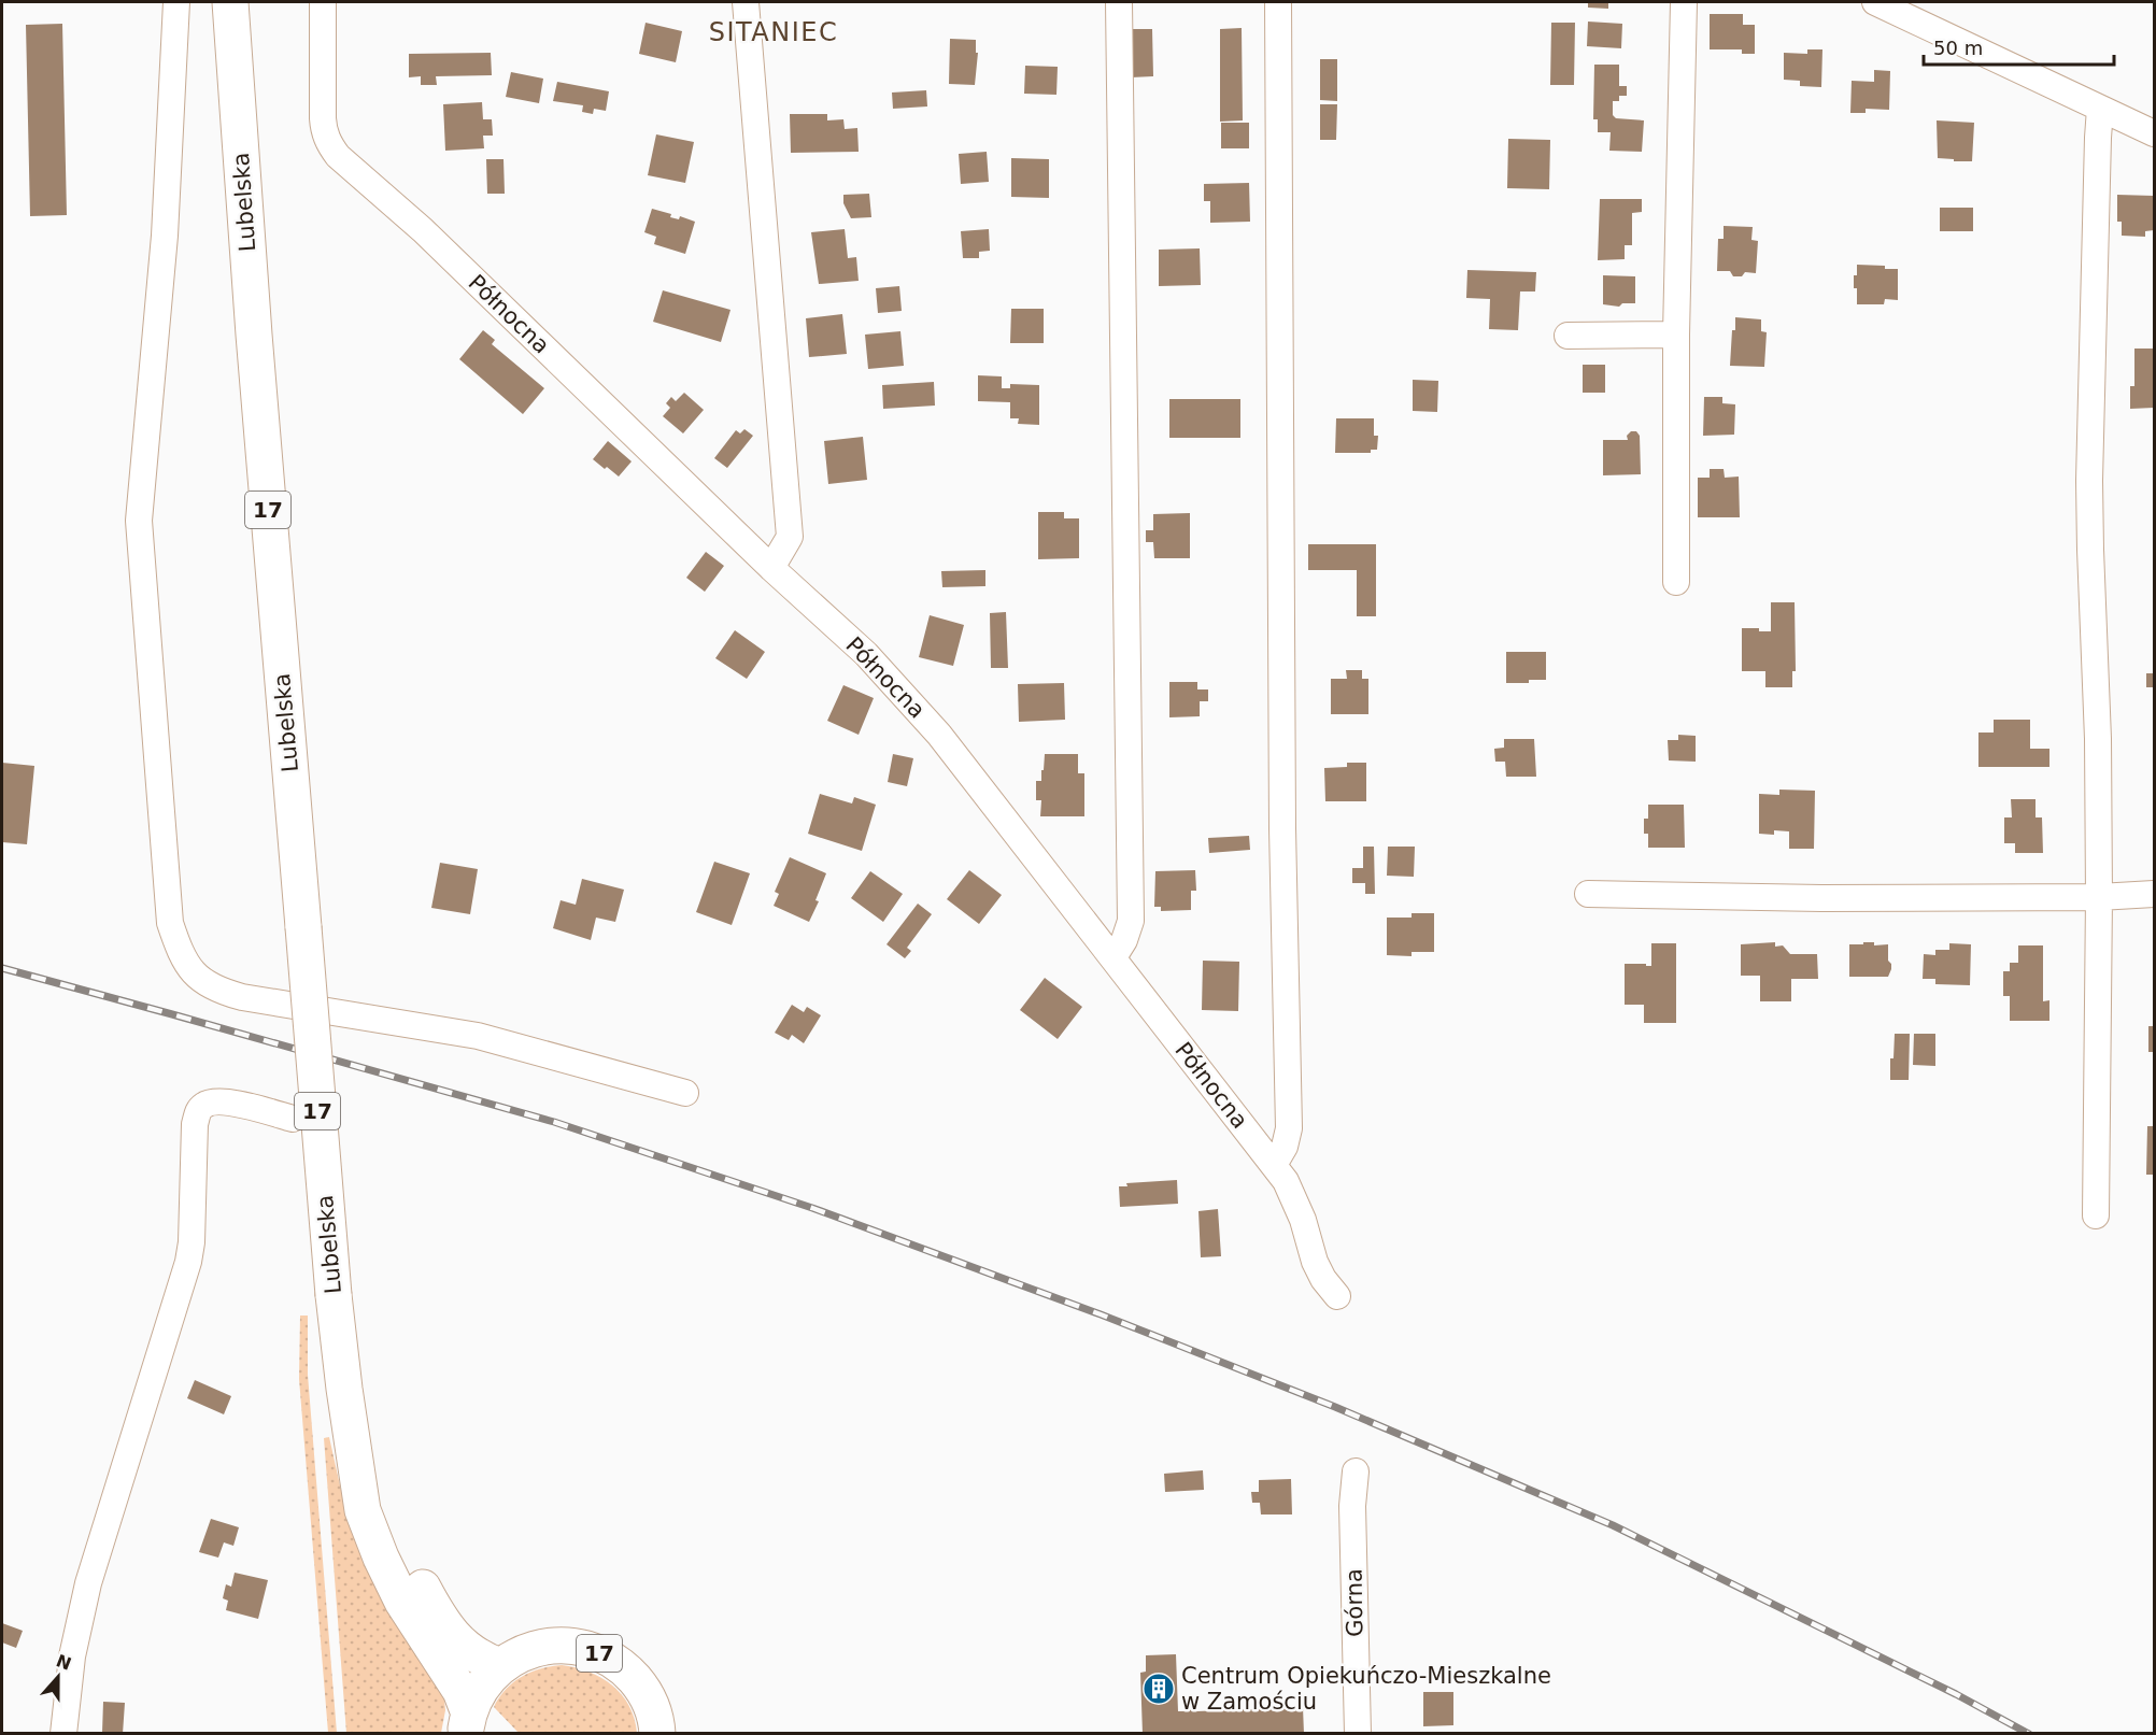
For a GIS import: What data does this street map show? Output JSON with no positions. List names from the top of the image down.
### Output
{
  "streets": {
    "highway": ["Lubelska", "17"],
    "street": ["Północna", "Górna"]
  },
  "crossings": [
    ["Lubelska", "17"]
  ],
  "districts": ["SITANIEC"],
  "places": {
    "building": ["Centrum Opiekuńczo-Mieszkalne w Zamościu"]
  },
  "scale_bar": "50 m",
  "north": "top"
}
